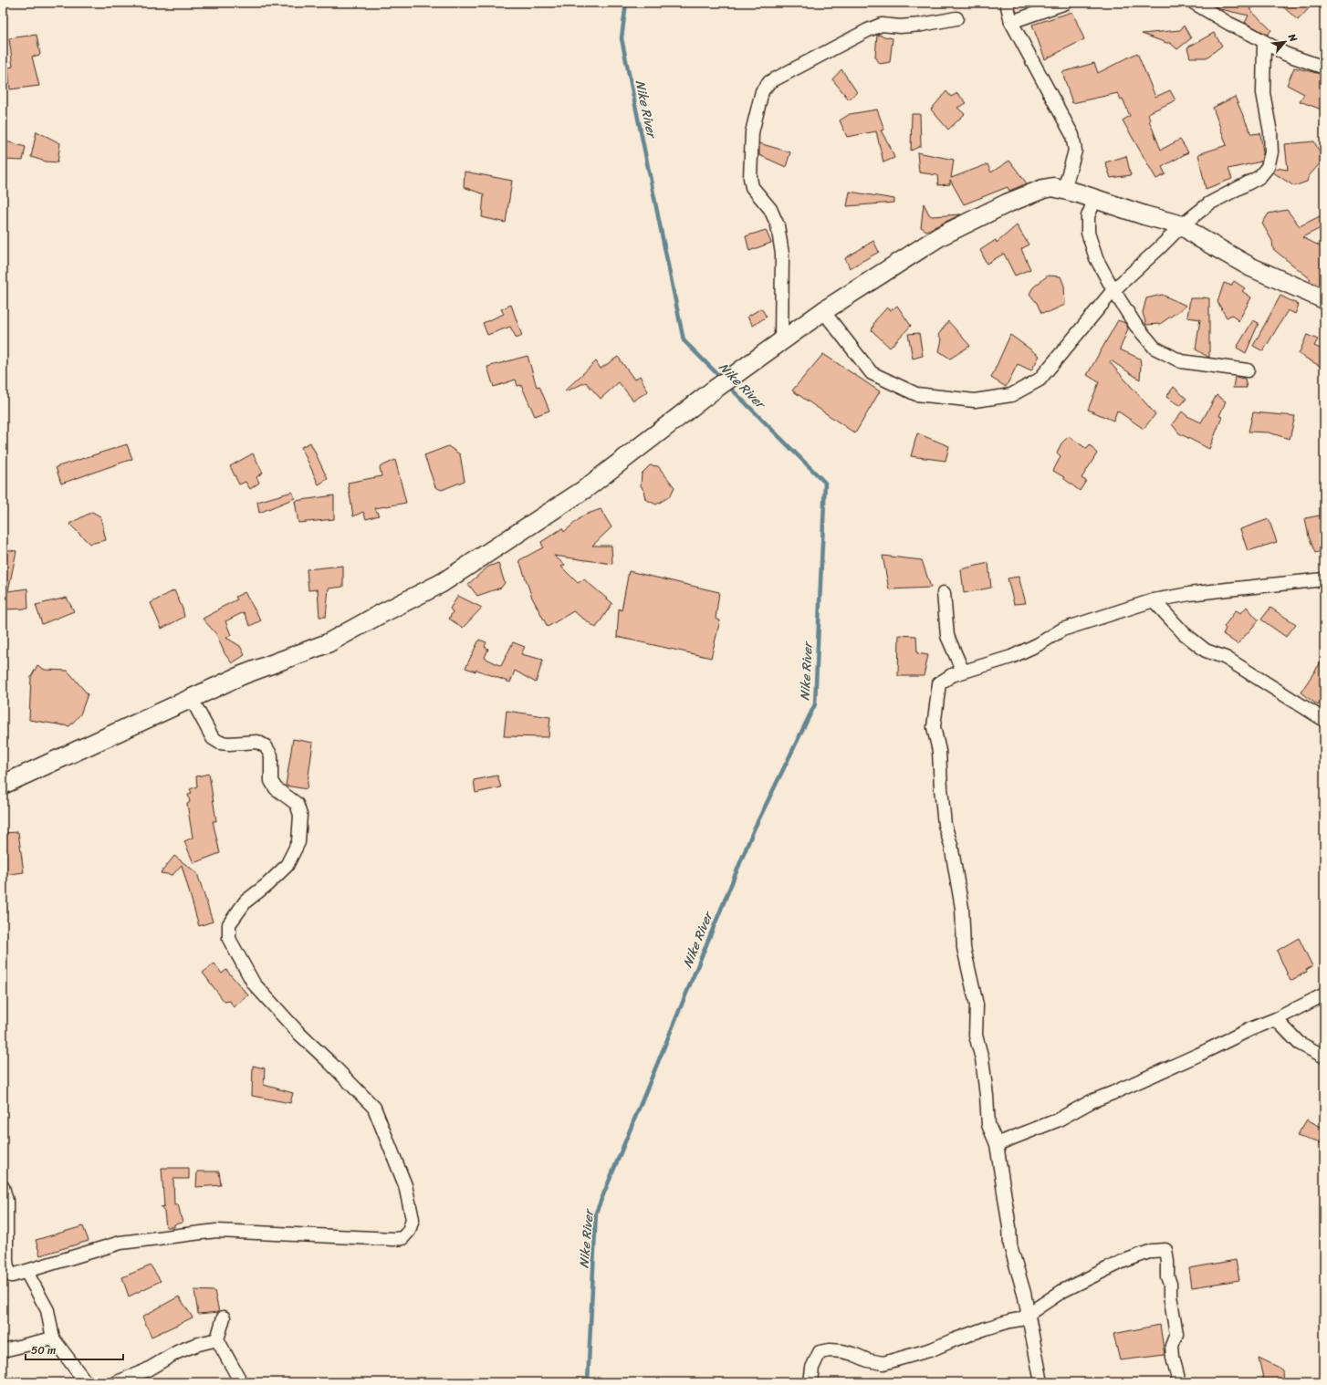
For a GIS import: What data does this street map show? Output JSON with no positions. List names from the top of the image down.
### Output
{
  "water": ["Nike River"],
  "scale_bar": "50 m",
  "north": "top right"
}
